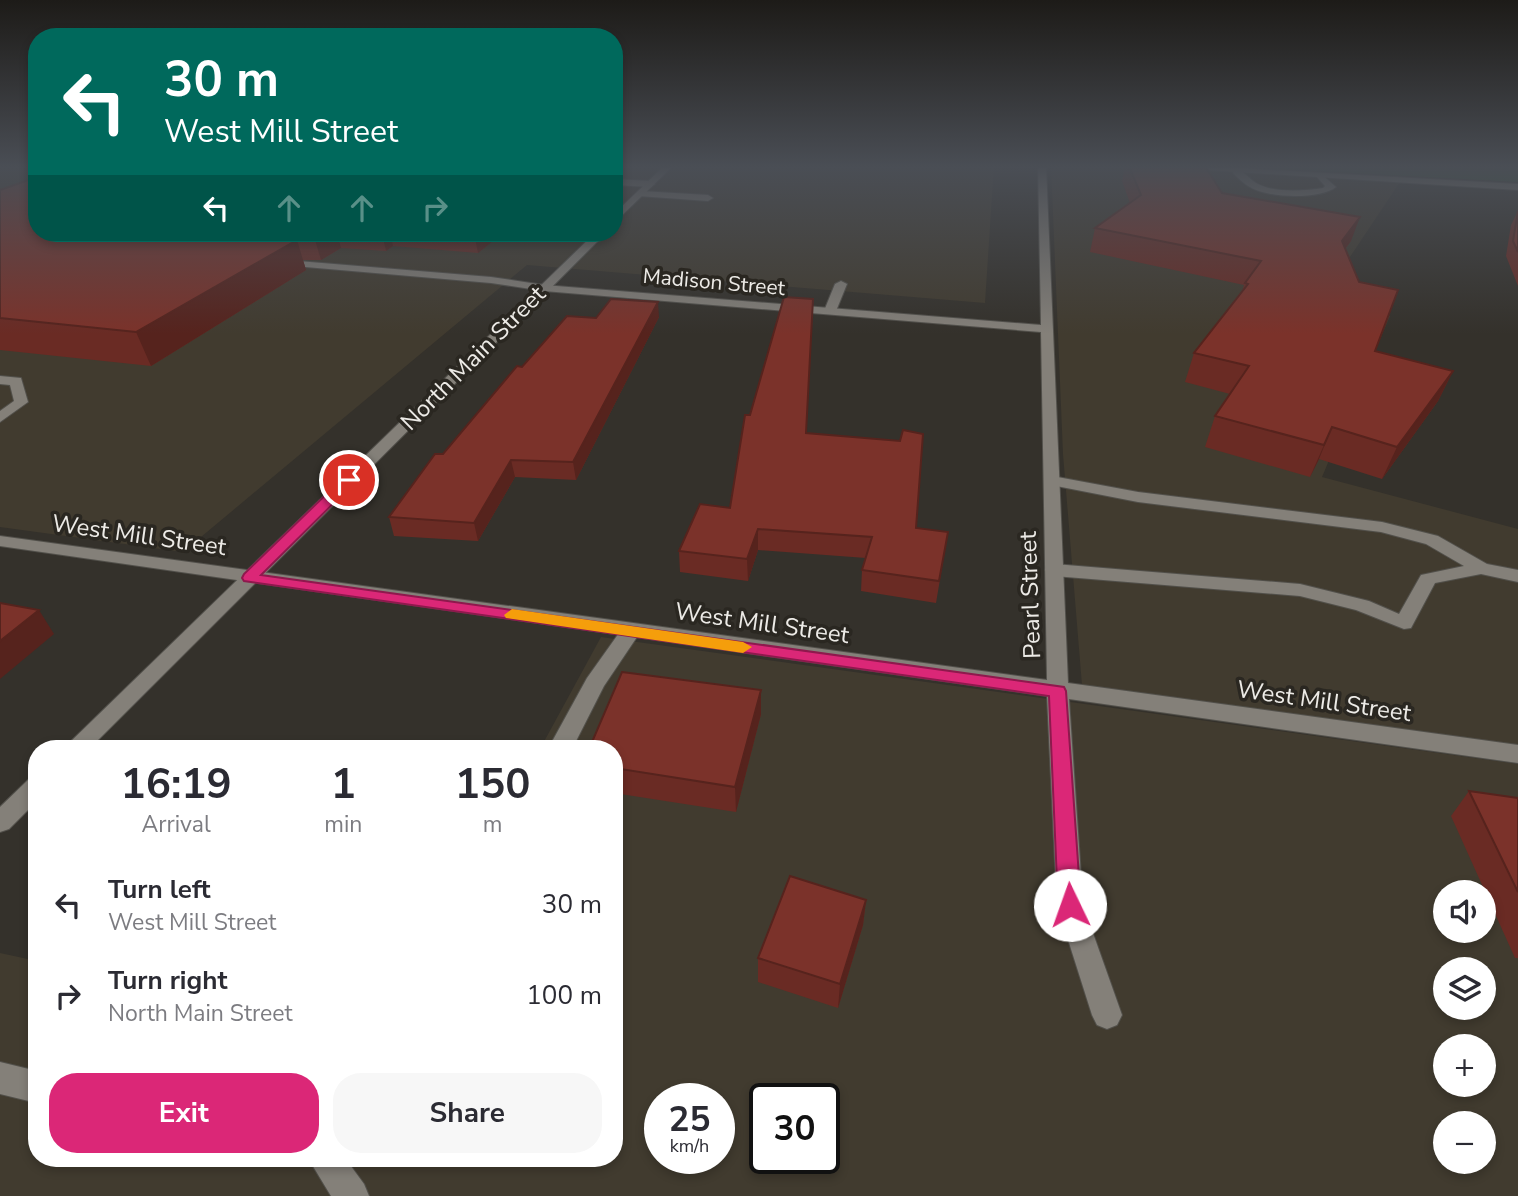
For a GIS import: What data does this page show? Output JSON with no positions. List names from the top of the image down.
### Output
{
  "streets": {
    "street": [
      "Madison Street",
      "North Main Street",
      "West Mill Street",
      "Pearl Street"
    ]
  },
  "crossings": [
    ["Madison Street", "North Main Street"],
    ["Madison Street", "Pearl Street"],
    ["North Main Street", "West Mill Street"],
    ["West Mill Street", "Pearl Street"]
  ],
  "page": {
    "turn": ["30 m", "West Mill Street"],
    "eta": [
      "16:19",
      "Arrival",
      "1",
      "min",
      "150",
      "m"
    ],
    "list": [
      {
        "name": "Turn left",
        "note": "West Mill Street",
        "value": "30 m"
      },
      {
        "name": "Turn right",
        "note": "North Main Street",
        "value": "100 m"
      }
    ],
    "map_buttons": ["+", "−"],
    "buttons": ["Exit", "Share"],
    "speed": "25 km/h",
    "limit": "30"
  }
}
